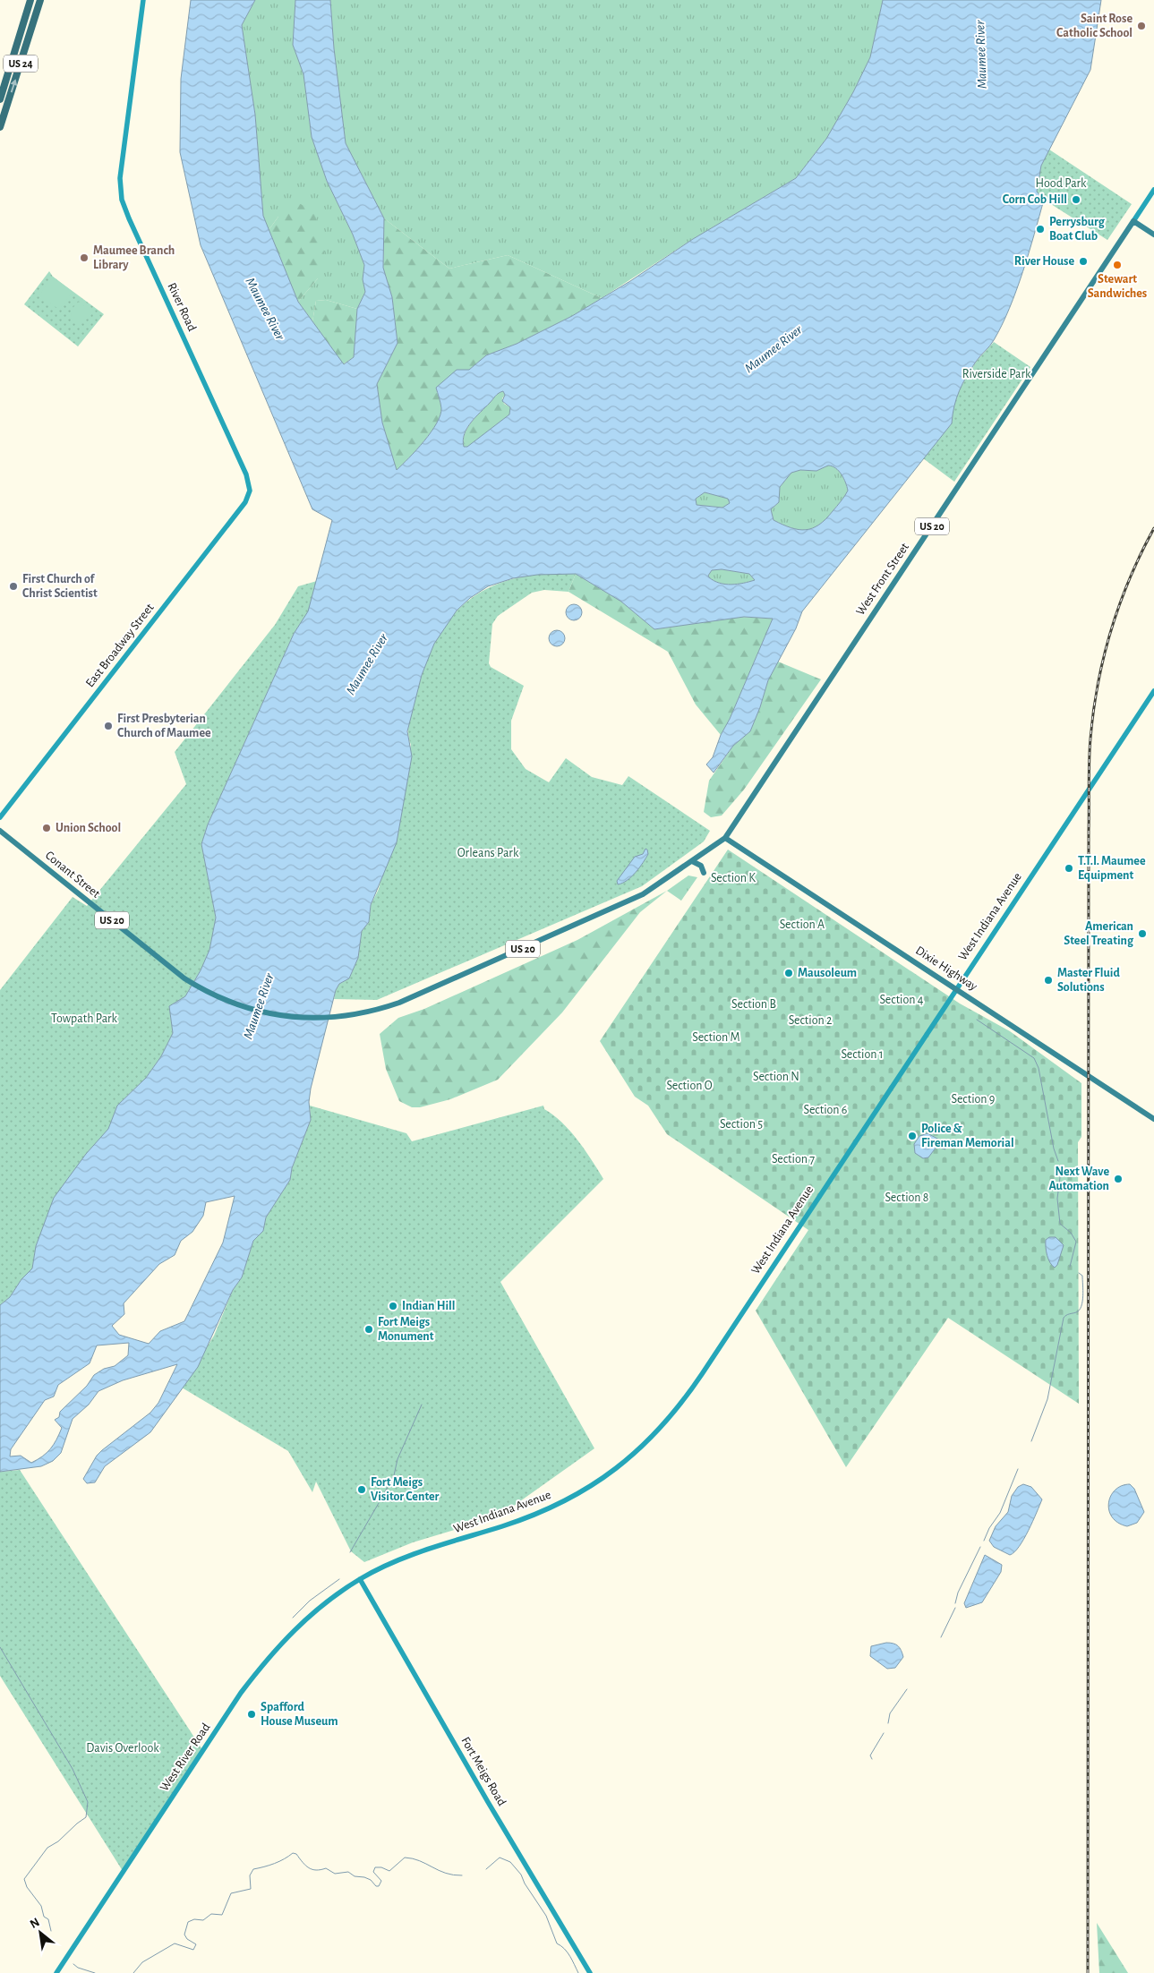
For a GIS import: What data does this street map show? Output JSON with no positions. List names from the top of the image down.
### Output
{
  "streets": {
    "highway": ["US 24"],
    "main road": [
      "River Road",
      "US 20",
      "West Front Street",
      "East Broadway Street",
      "Conant Street",
      "West Indiana Avenue",
      "Dixie Highway",
      "West River Road",
      "Fort Meigs Road"
    ]
  },
  "crossings": [
    ["River Road", "East Broadway Street"],
    ["US 20", "West Front Street"],
    ["US 20", "Conant Street"],
    ["US 20", "Dixie Highway"],
    ["West Front Street", "Dixie Highway"],
    ["West Indiana Avenue", "Dixie Highway"],
    ["West Indiana Avenue", "West River Road"],
    ["West Indiana Avenue", "Fort Meigs Road"],
    ["West River Road", "Fort Meigs Road"]
  ],
  "water": ["Maumee River"],
  "parks": [
    "Hood Park",
    "Riverside Park",
    "Orleans Park",
    "Section K",
    "Section A",
    "Section 4",
    "Section B",
    "Towpath Park",
    "Section 2",
    "Section M",
    "Section 1",
    "Section N",
    "Section O",
    "Section 9",
    "Section 6",
    "Section 5",
    "Section 7",
    "Section 8",
    "Davis Overlook"
  ],
  "places": [
    "Saint Rose Catholic School",
    "Corn Cob Hill",
    "Perrysburg Boat Club",
    "Maumee Branch Library",
    "River House",
    "Stewart Sandwiches",
    "First Church of Christ Scientist",
    "First Presbyterian Church of Maumee",
    "Union School",
    "T.T.I. Maumee Equipment",
    "American Steel Treating",
    "Mausoleum",
    "Master Fluid Solutions",
    "Police & Fireman Memorial",
    "Next Wave Automation",
    "Indian Hill",
    "Fort Meigs Monument",
    "Fort Meigs Visitor Center",
    "Spafford House Museum"
  ],
  "north": "top left"
}
